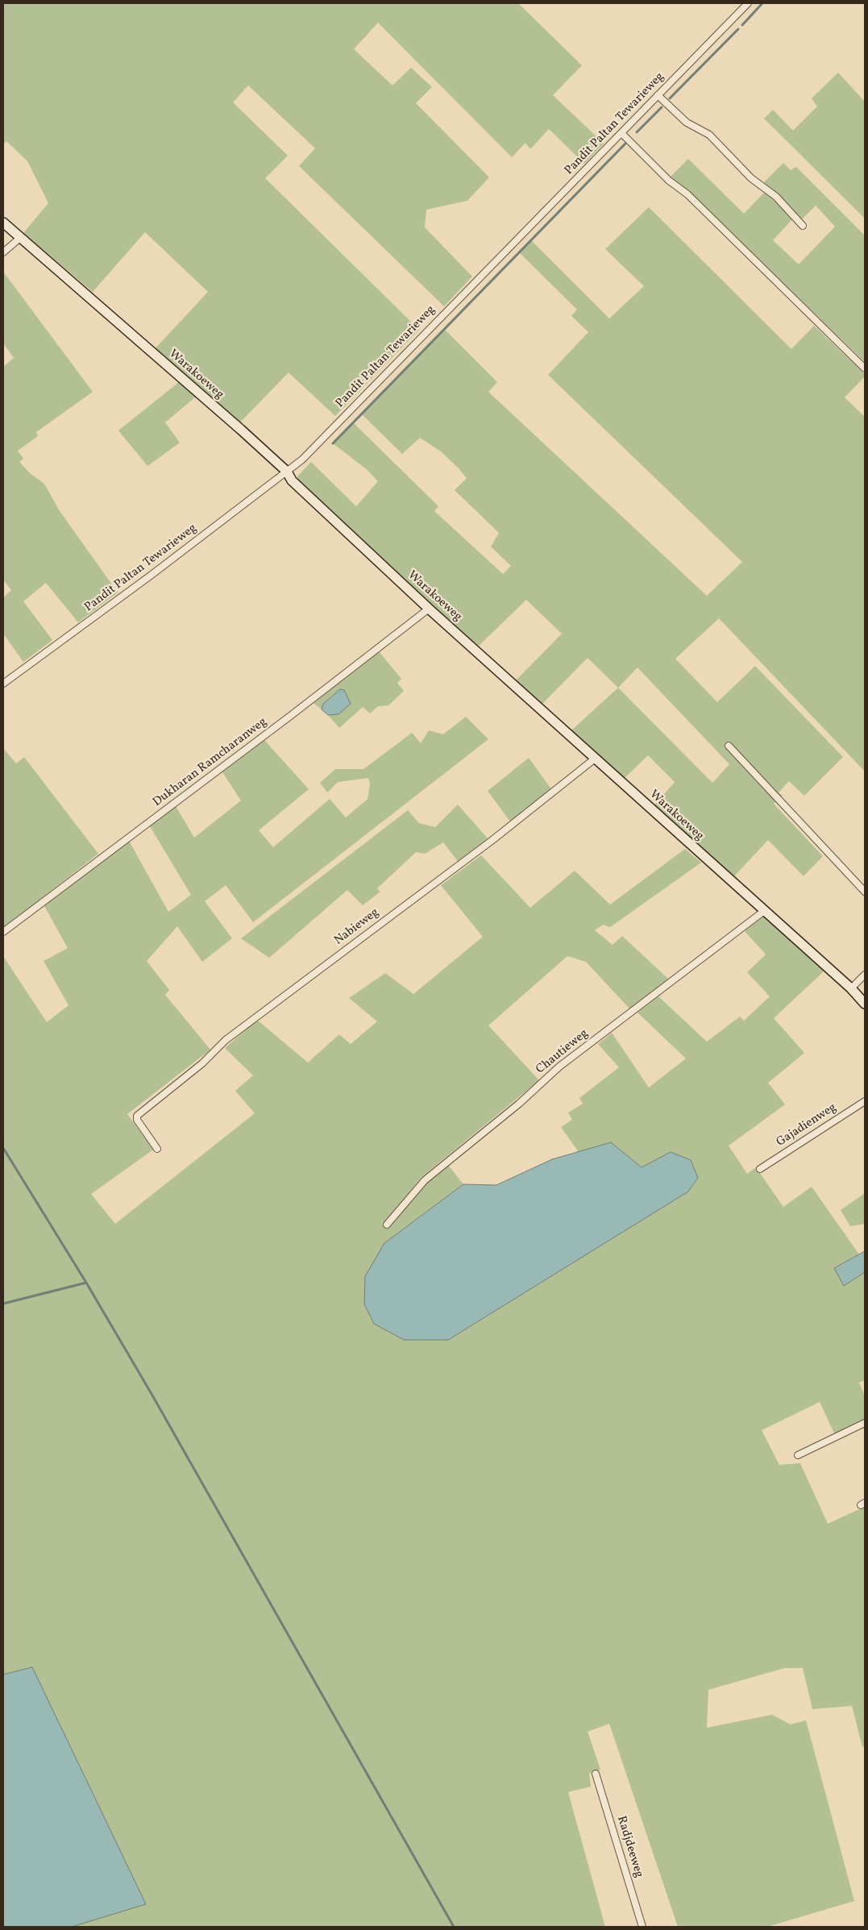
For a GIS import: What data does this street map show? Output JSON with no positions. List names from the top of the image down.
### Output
{
  "streets": {
    "street": [
      "Pandit Paltan Tewarieweg",
      "Warakoeweg",
      "Dukharan Ramcharanweg",
      "Nabieweg",
      "Chautieweg",
      "Gajadienweg",
      "Radjdeeweg"
    ]
  },
  "crossings": [
    ["Pandit Paltan Tewarieweg", "Warakoeweg"],
    ["Warakoeweg", "Dukharan Ramcharanweg"],
    ["Warakoeweg", "Nabieweg"],
    ["Warakoeweg", "Chautieweg"]
  ]
}
